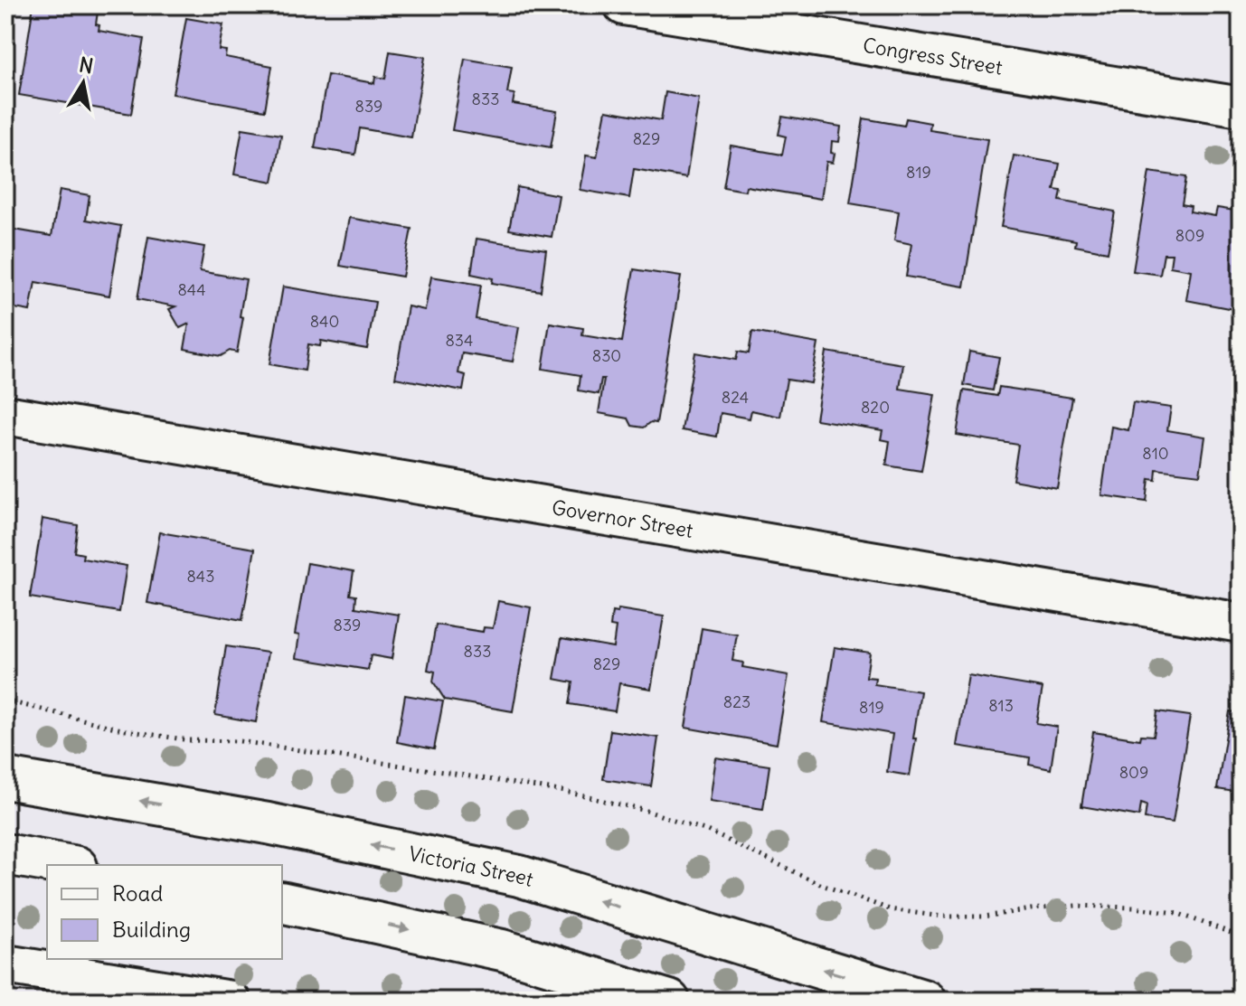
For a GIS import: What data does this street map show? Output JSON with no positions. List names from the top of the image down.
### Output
{
  "streets": {
    "main road": ["Victoria Street"],
    "street": ["Congress Street", "Governor Street"]
  },
  "house_numbers": [
    "833",
    "839",
    "829",
    "819",
    "809",
    "844",
    "840",
    "834",
    "830",
    "824",
    "820",
    "810",
    "843",
    "839",
    "833",
    "829",
    "823",
    "813",
    "819",
    "809"
  ],
  "legend": ["Road", "Building"],
  "north": "top"
}
